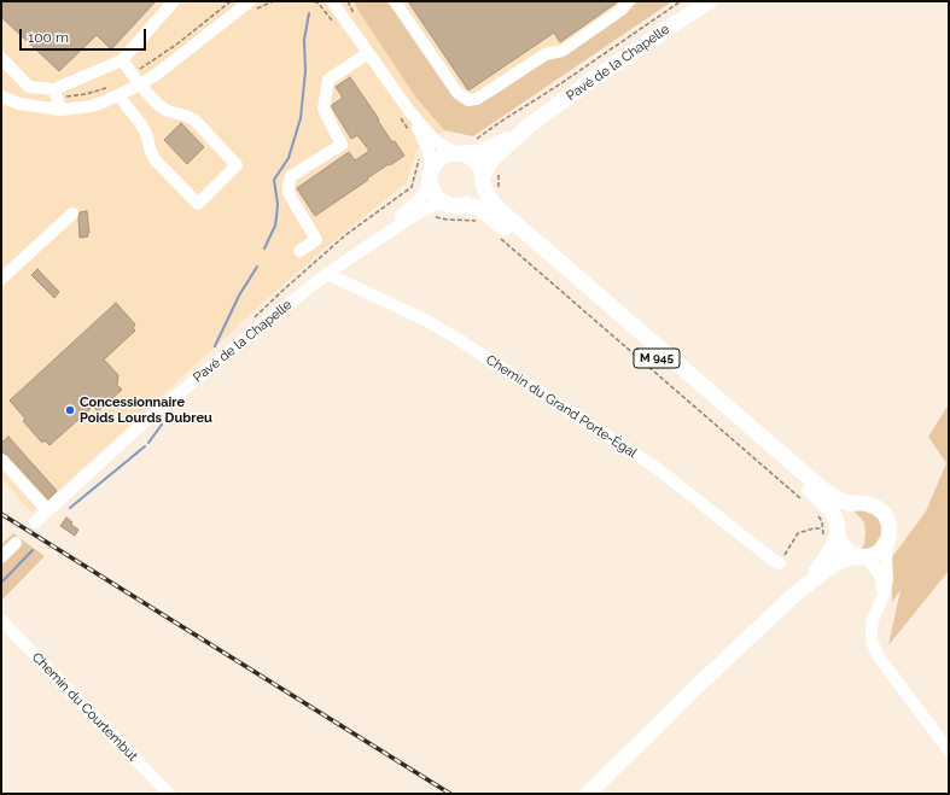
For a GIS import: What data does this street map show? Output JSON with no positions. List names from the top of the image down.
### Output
{
  "streets": {
    "main road": ["Pavé de la Chapelle", "M 945"],
    "street": ["Chemin du Grand Porte-Égal", "Chemin du Courtembut"]
  },
  "crossings": [
    ["Pavé de la Chapelle", "M 945"],
    ["Pavé de la Chapelle", "Chemin du Grand Porte-Égal"]
  ],
  "places": ["Concessionnaire Poids Lourds Dubreu"],
  "scale_bar": "100 m"
}
